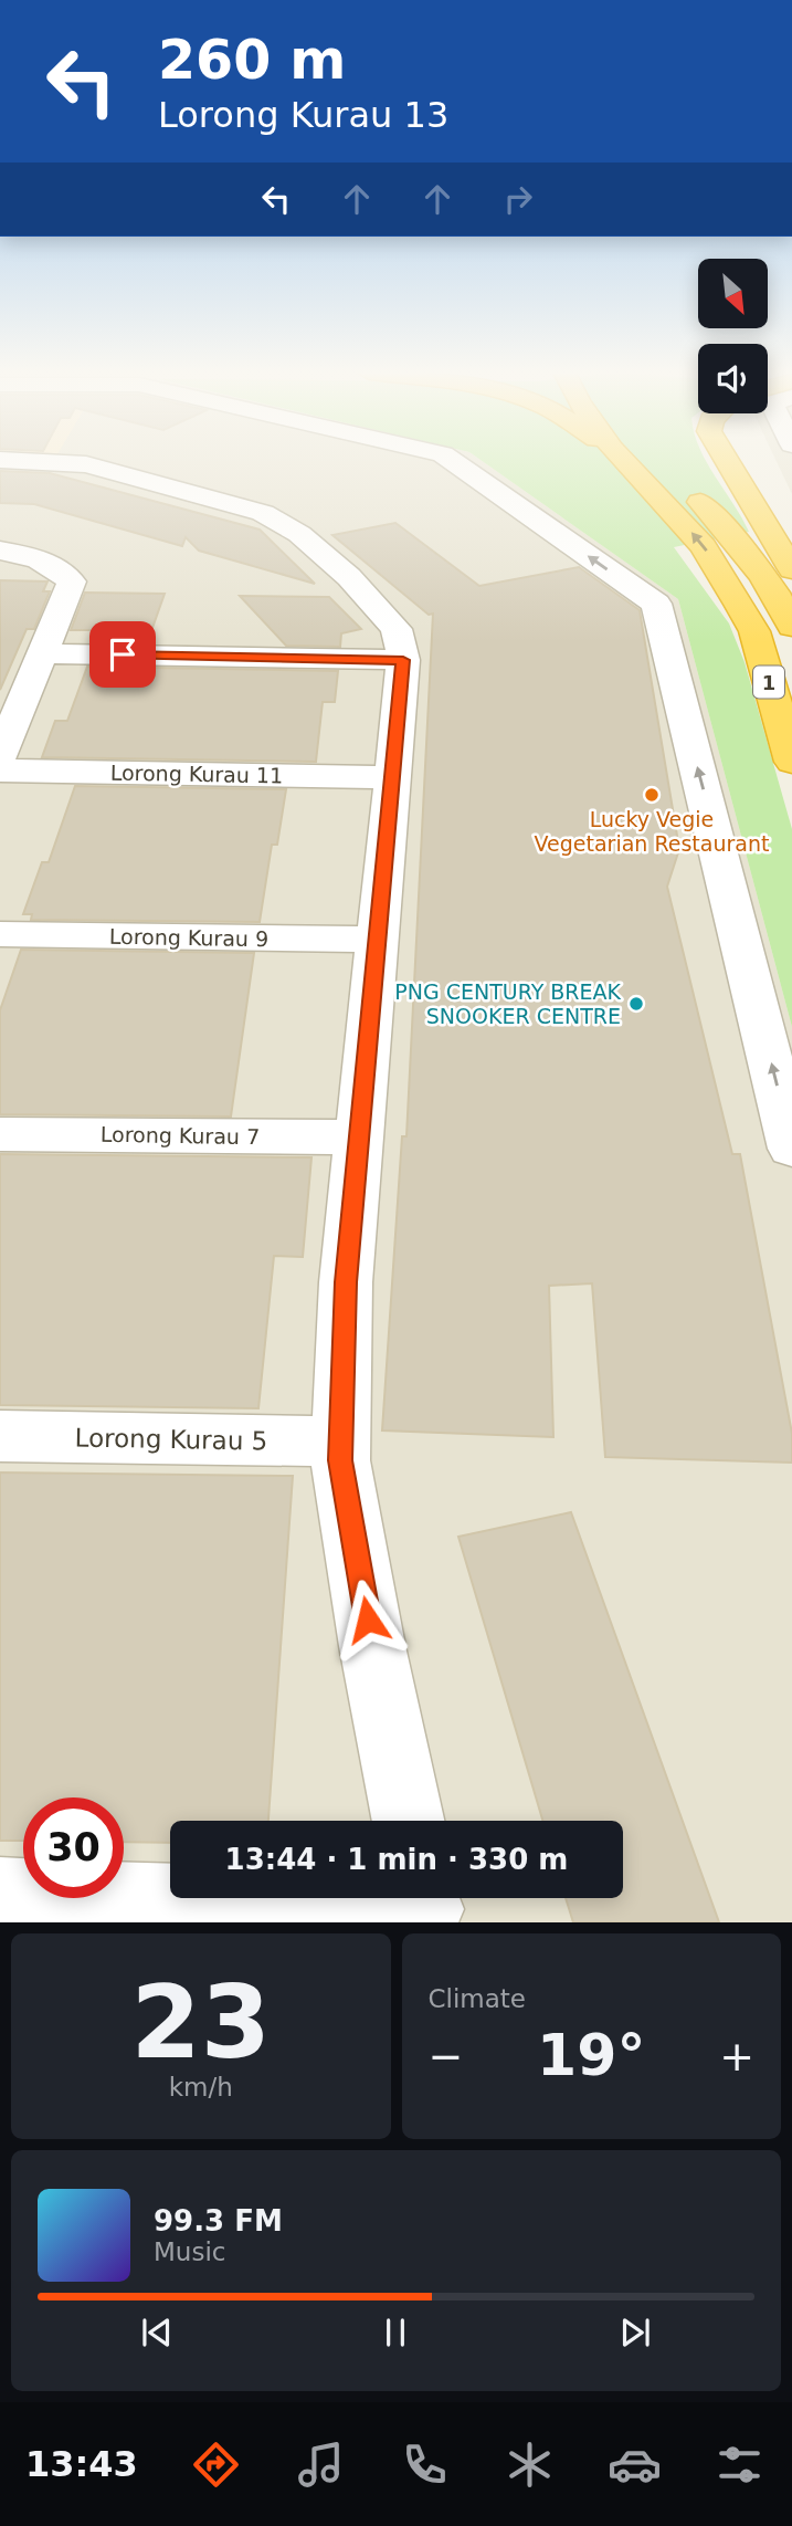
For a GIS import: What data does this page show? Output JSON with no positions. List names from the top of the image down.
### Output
{
  "streets": {
    "highway": ["1"],
    "street": [
      "Lorong Kurau 11",
      "Lorong Kurau 9",
      "Lorong Kurau 7",
      "Lorong Kurau 5"
    ]
  },
  "places": ["Lucky Vegie Vegetarian Restaurant", "PNG CENTURY BREAK SNOOKER CENTRE"],
  "north": "bottom right",
  "page": {
    "turn": ["260 m", "Lorong Kurau 13"],
    "limit": "30",
    "trip": "13:44 · 1 min · 330 m",
    "tile": [
      ["23", "km/h"],
      "Climate"
    ],
    "heat": ["−", "19°", "+"],
    "song": ["99.3 FM", "Music"],
    "tabs": "13:43"
  }
}
